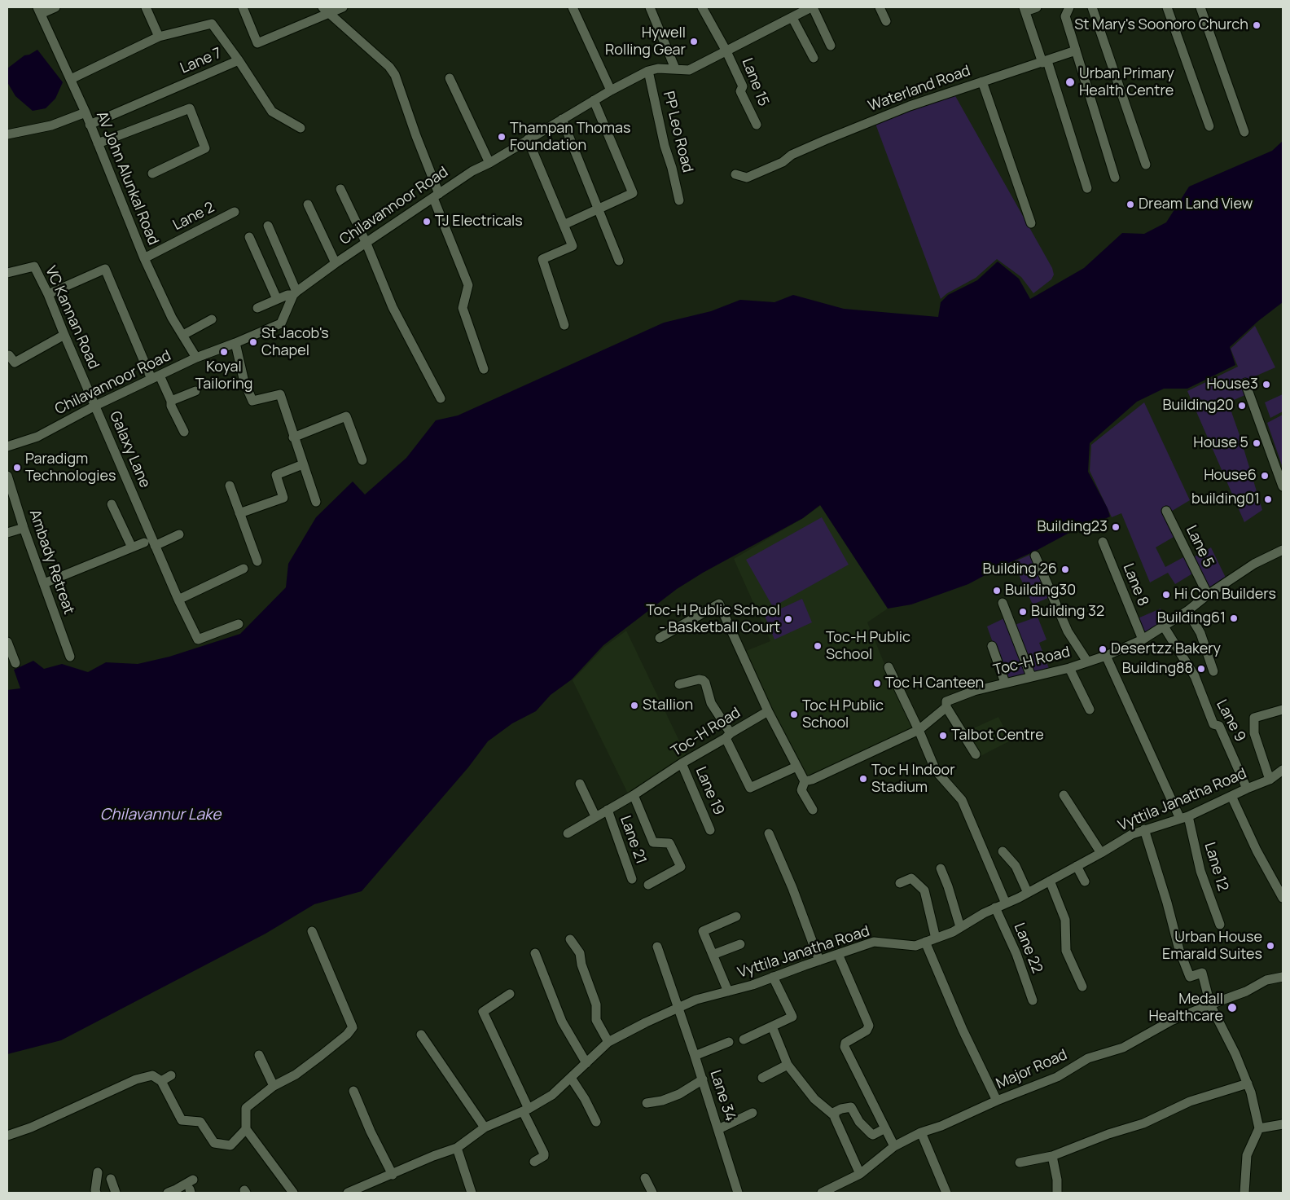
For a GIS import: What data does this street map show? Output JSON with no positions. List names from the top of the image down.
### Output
{
  "streets": {
    "street": [
      "Lane 7",
      "Lane 15",
      "Waterland Road",
      "PP Leo Road",
      "AV John Alunkal Road",
      "Chilavannoor Road",
      "Lane 2",
      "VC Kannan Road",
      "Galaxy Lane",
      "Lane 5",
      "Ambady Retreat",
      "Lane 8",
      "Toc-H Road",
      "Lane 9",
      "Lane 19",
      "Vyttila Janatha Road",
      "Lane 21",
      "Lane 12",
      "Lane 22",
      "Major Road",
      "Lane 34"
    ]
  },
  "crossings": [
    ["Lane 7", "AV John Alunkal Road"],
    ["Lane 15", "Chilavannoor Road"],
    ["PP Leo Road", "Chilavannoor Road"],
    ["AV John Alunkal Road", "Chilavannoor Road"],
    ["AV John Alunkal Road", "Lane 2"],
    ["Chilavannoor Road", "VC Kannan Road"],
    ["Chilavannoor Road", "Galaxy Lane"],
    ["VC Kannan Road", "Galaxy Lane"],
    ["Lane 5", "Toc-H Road"],
    ["Lane 8", "Toc-H Road"],
    ["Toc-H Road", "Lane 9"],
    ["Toc-H Road", "Lane 19"],
    ["Toc-H Road", "Lane 21"],
    ["Toc-H Road", "Lane 12"],
    ["Lane 9", "Vyttila Janatha Road"],
    ["Vyttila Janatha Road", "Lane 12"],
    ["Vyttila Janatha Road", "Lane 22"],
    ["Vyttila Janatha Road", "Lane 34"]
  ],
  "water": ["Chilavannur Lake"],
  "places": [
    "St Mary's Soonoro Church",
    "Hywell Rolling Gear",
    "Urban Primary Health Centre",
    "Thampan Thomas Foundation",
    "Dream Land View",
    "TJ Electricals",
    "St Jacob's Chapel",
    "Koyal Tailoring",
    "House3",
    "Building20",
    "House 5",
    "Paradigm Technologies",
    "House6",
    "building01",
    "Building23",
    "Building 26",
    "Building30",
    "Hi Con Builders",
    "Building 32",
    "Building61",
    "Toc-H Public School - Basketball Court",
    "Toc-H Public School",
    "Desertzz Bakery",
    "Building88",
    "Toc H Canteen",
    "Stallion",
    "Toc H Public School",
    "Talbot Centre",
    "Toc H Indoor Stadium",
    "Urban House Emarald Suites",
    "Medall Healthcare"
  ]
}
